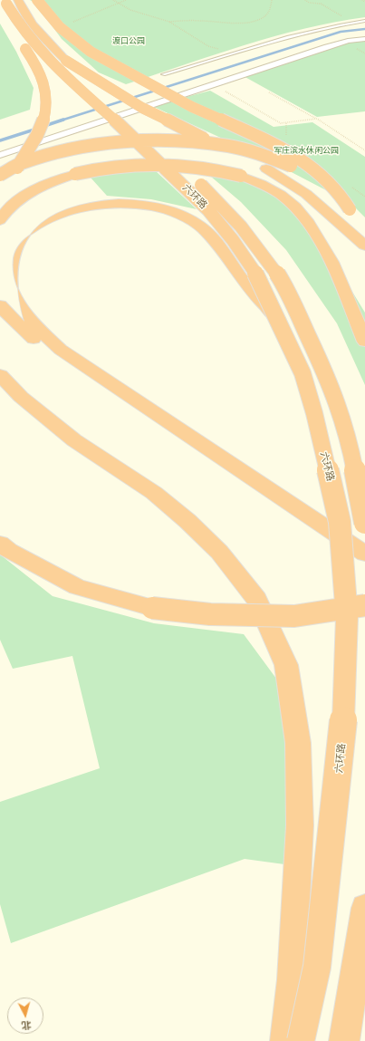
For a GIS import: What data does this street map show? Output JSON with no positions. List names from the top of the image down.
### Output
{
  "streets": {
    "highway": ["六环路"]
  },
  "parks": ["渡口公园", "军庄滨水休闲公园"],
  "north": "bottom"
}
